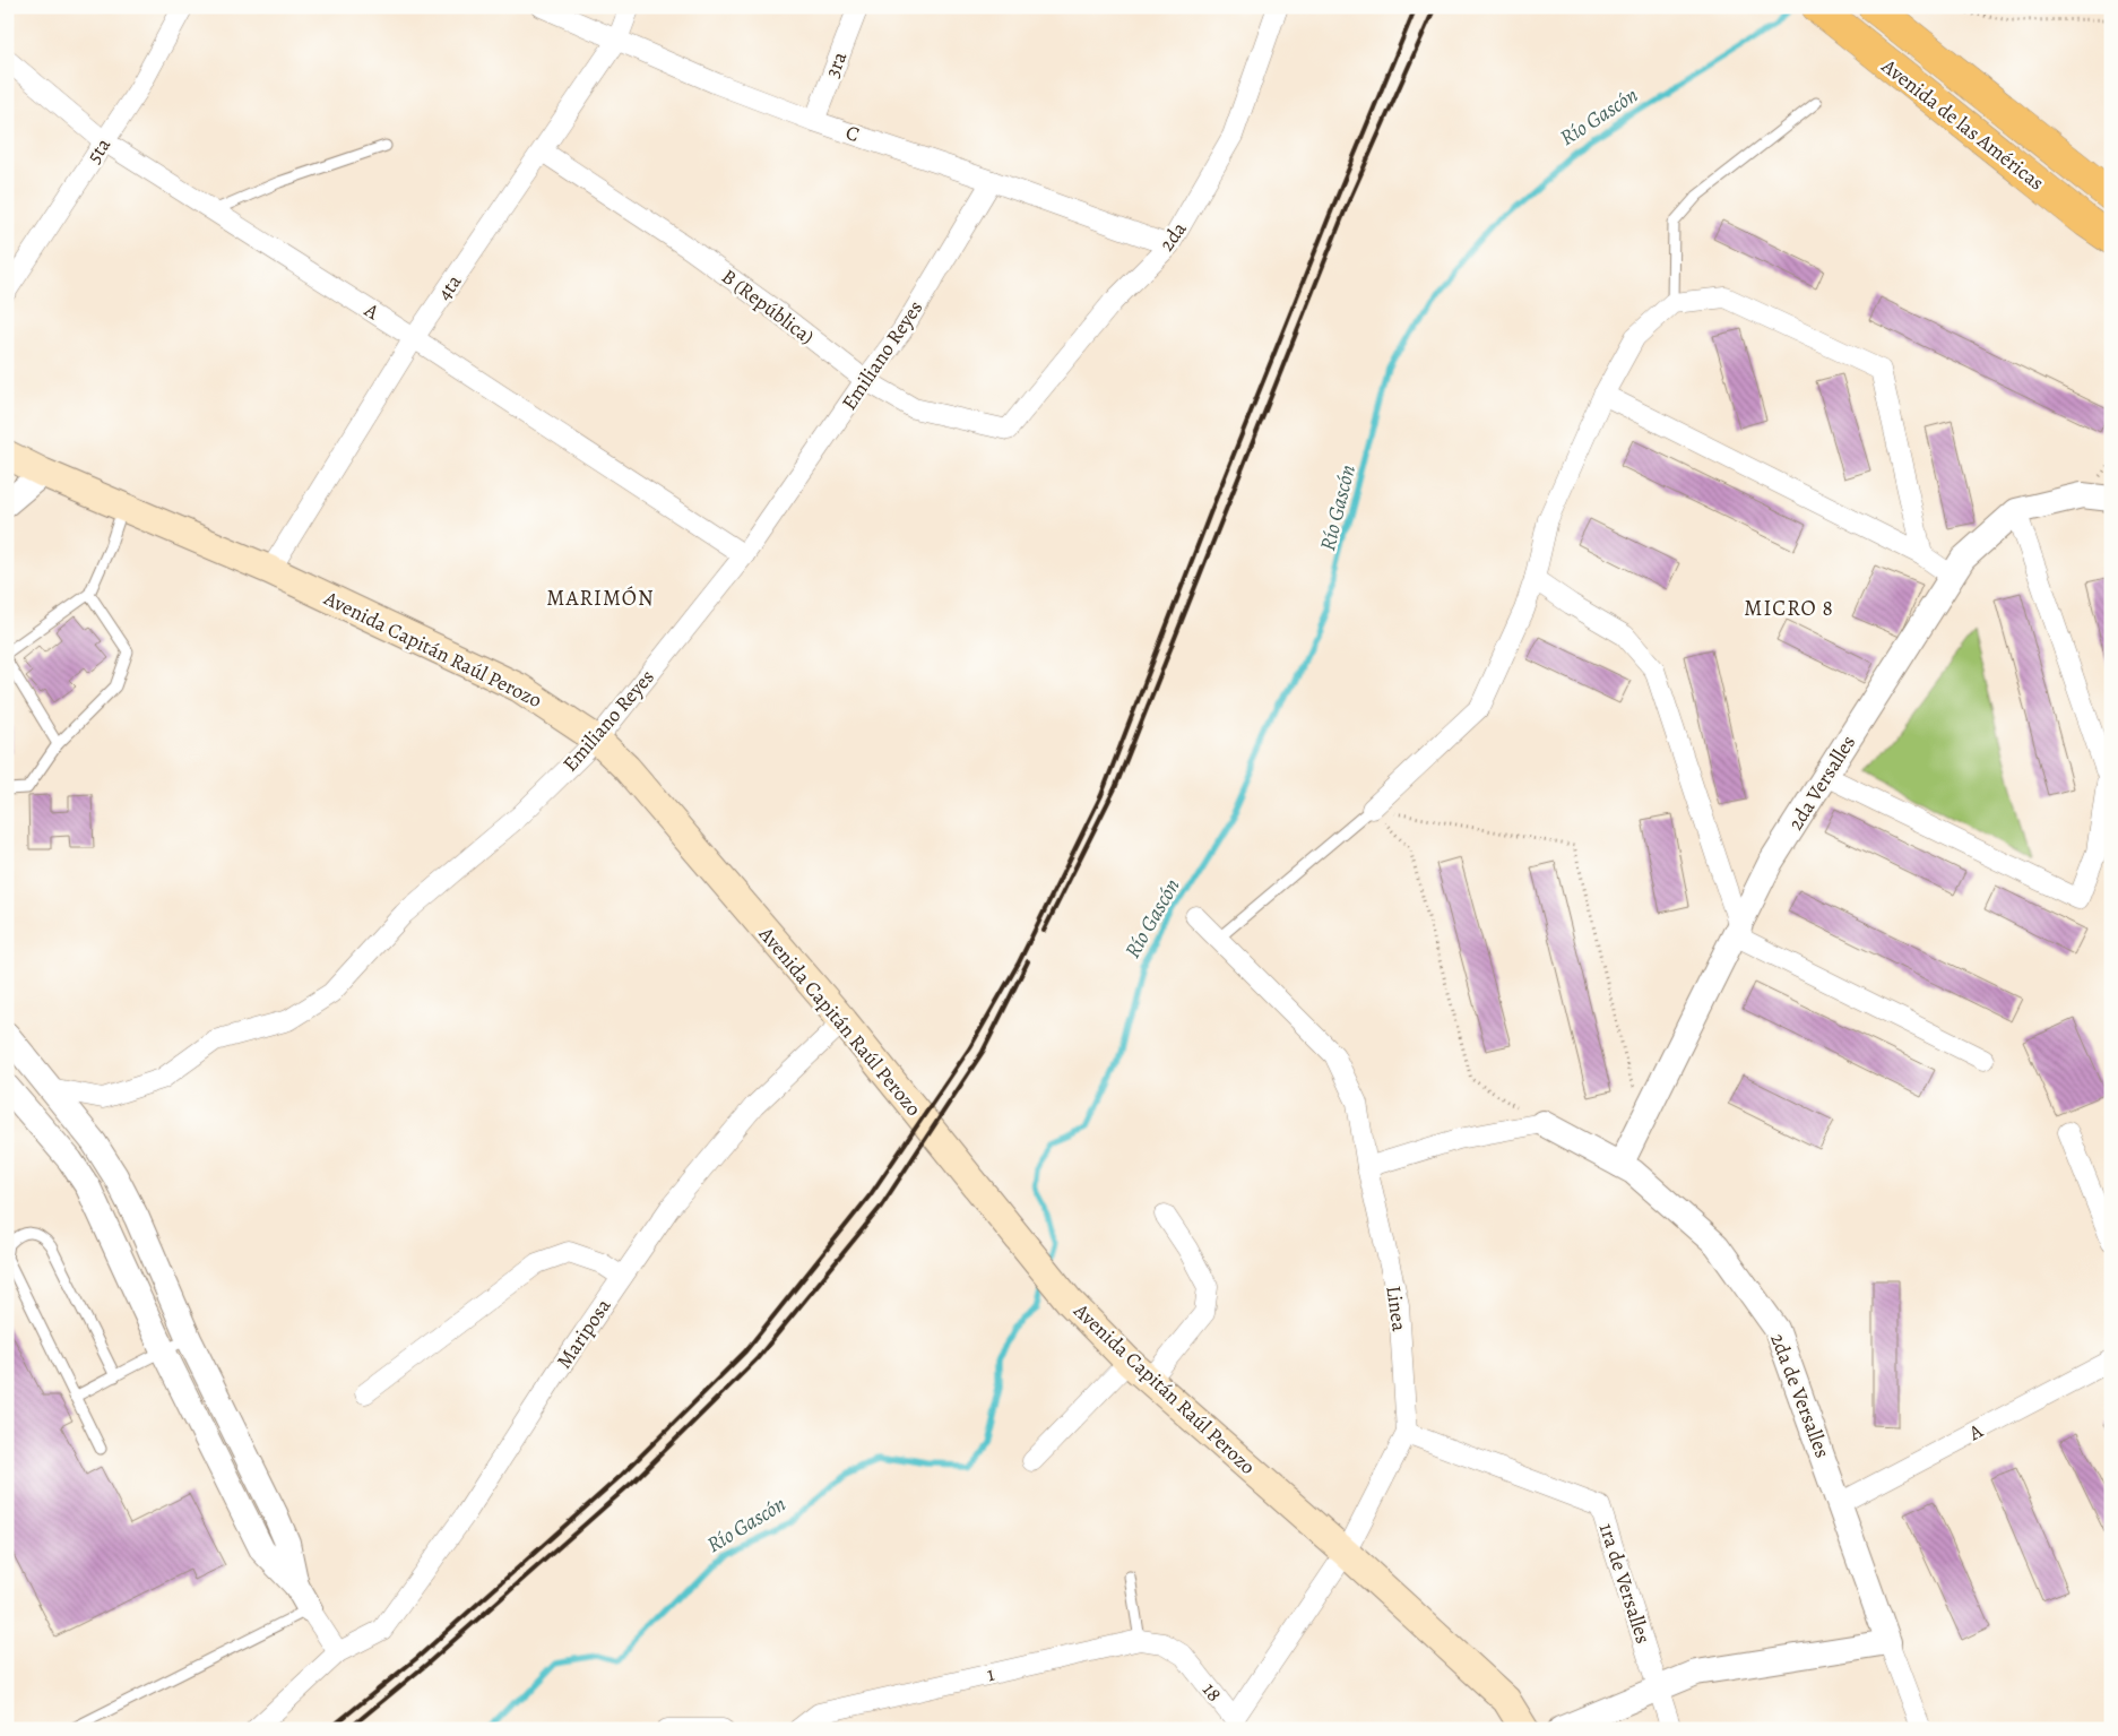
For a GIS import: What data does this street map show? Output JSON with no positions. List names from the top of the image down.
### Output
{
  "streets": {
    "main road": ["Avenida de las Américas", "Avenida Capitán Raúl Perozo"],
    "street": [
      "3ra",
      "C",
      "5ta",
      "2da",
      "4ta",
      "B (República)",
      "A",
      "Emiliano Reyes",
      "2da Versalles",
      "Linea",
      "Mariposa",
      "2da de Versalles",
      "1ra de Versalles",
      "1",
      "18"
    ]
  },
  "crossings": [
    ["3ra", "C"],
    ["C", "2da"],
    ["C", "4ta"],
    ["C", "Emiliano Reyes"],
    ["5ta", "A"],
    ["2da", "B (República)"],
    ["4ta", "B (República)"],
    ["4ta", "A"],
    ["4ta", "Avenida Capitán Raúl Perozo"],
    ["B (República)", "Emiliano Reyes"],
    ["A", "Emiliano Reyes"],
    ["A", "2da de Versalles"],
    ["Emiliano Reyes", "Avenida Capitán Raúl Perozo"],
    ["Avenida Capitán Raúl Perozo", "Mariposa"],
    ["2da Versalles", "2da de Versalles"],
    ["Linea", "1ra de Versalles"],
    ["1", "18"]
  ],
  "districts": ["MARIMÓN", "MICRO 8"],
  "water": ["Río Gascón"]
}
